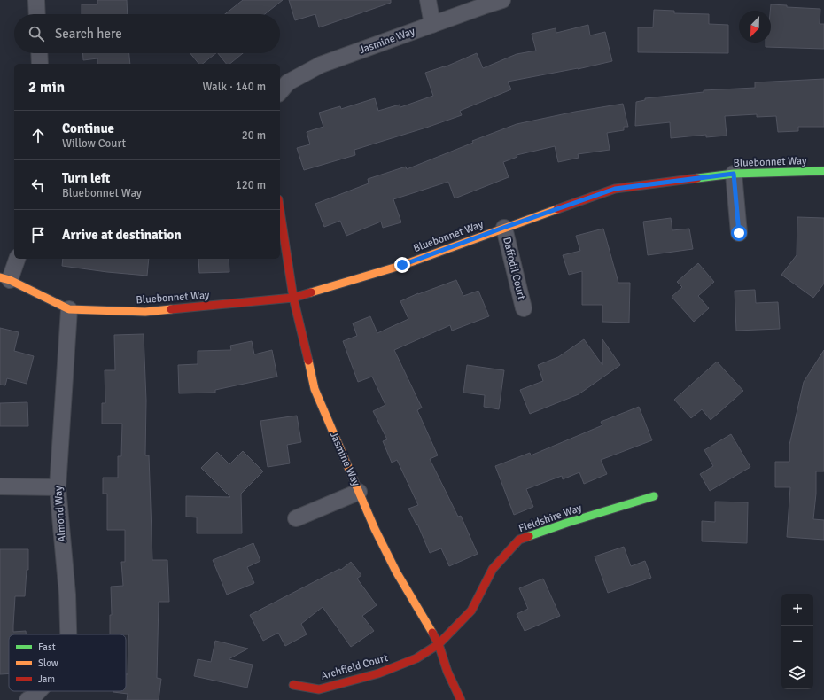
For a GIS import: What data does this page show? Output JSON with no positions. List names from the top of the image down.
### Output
{
  "streets": {
    "street": [
      "Jasmine Way",
      "Bluebonnet Way",
      "Daffodil Court",
      "Almond Way",
      "Fieldshire Way",
      "Archfield Court"
    ]
  },
  "crossings": [
    ["Jasmine Way", "Bluebonnet Way"],
    ["Jasmine Way", "Fieldshire Way"],
    ["Jasmine Way", "Archfield Court"],
    ["Bluebonnet Way", "Daffodil Court"],
    ["Bluebonnet Way", "Almond Way"],
    ["Fieldshire Way", "Archfield Court"]
  ],
  "legend": ["Fast", "Slow", "Jam"],
  "north": "bottom left",
  "page": {
    "search": "Search here",
    "heading": ["2 min", "Walk · 140 m"],
    "list": [
      ["Continue", "Willow Court", "20 m"],
      ["Turn left", "Bluebonnet Way", "120 m"],
      "Arrive at destination"
    ],
    "map_buttons": ["+", "−"]
  }
}
